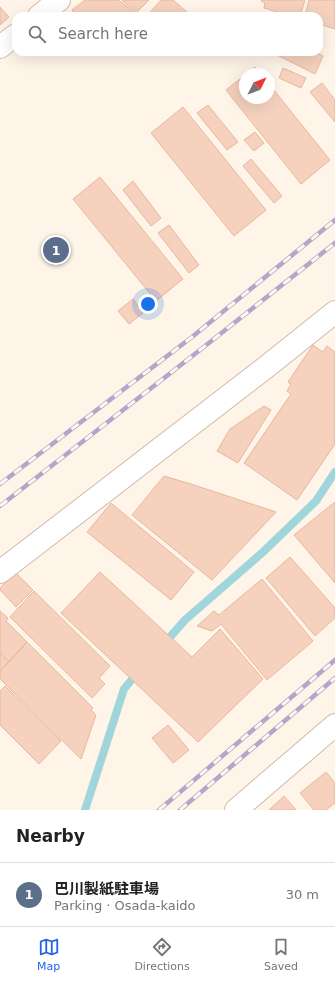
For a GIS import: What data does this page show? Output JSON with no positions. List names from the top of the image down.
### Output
{
  "north": "top right",
  "page": {
    "search": "Search here",
    "pins": "1",
    "heading": "Nearby",
    "list": [
      {
        "mark": "1",
        "name": "巴川製紙駐車場",
        "note": "Parking · Osada-kaido",
        "value": "30 m"
      }
    ],
    "nav": ["Map", "Directions", "Saved"]
  }
}
